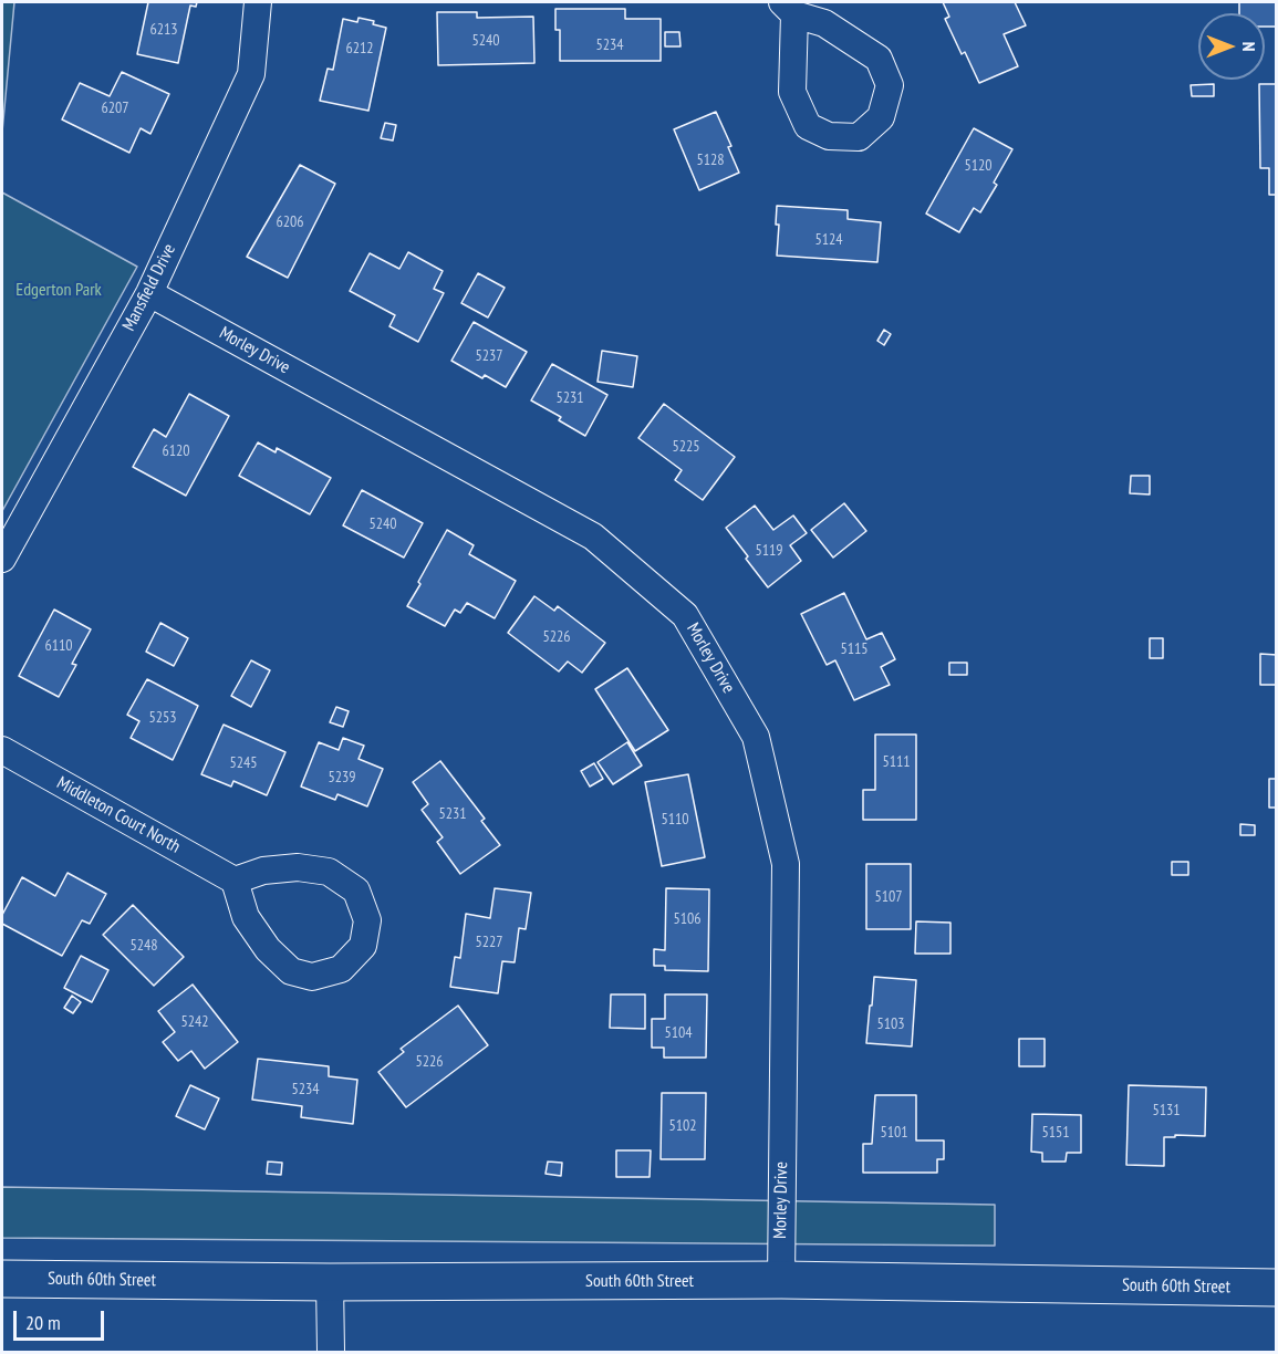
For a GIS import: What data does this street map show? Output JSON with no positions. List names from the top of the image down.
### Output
{
  "streets": {
    "street": [
      "Mansfield Drive",
      "Morley Drive",
      "Middleton Court North",
      "South 60th Street"
    ]
  },
  "crossings": [
    ["Mansfield Drive", "Morley Drive"],
    ["Morley Drive", "South 60th Street"]
  ],
  "parks": ["Edgerton Park"],
  "house_numbers": [
    "6213",
    "5240",
    "5234",
    "6212",
    "6207",
    "5128",
    "5120",
    "6206",
    "5124",
    "5237",
    "5231",
    "5225",
    "6120",
    "5240",
    "5119",
    "5226",
    "6110",
    "5115",
    "5253",
    "5111",
    "5245",
    "5239",
    "5231",
    "5110",
    "5107",
    "5106",
    "5227",
    "5248",
    "5242",
    "5103",
    "5104",
    "5226",
    "5234",
    "5131",
    "5102",
    "5101",
    "5151"
  ],
  "scale_bar": "20 m",
  "north": "right"
}
